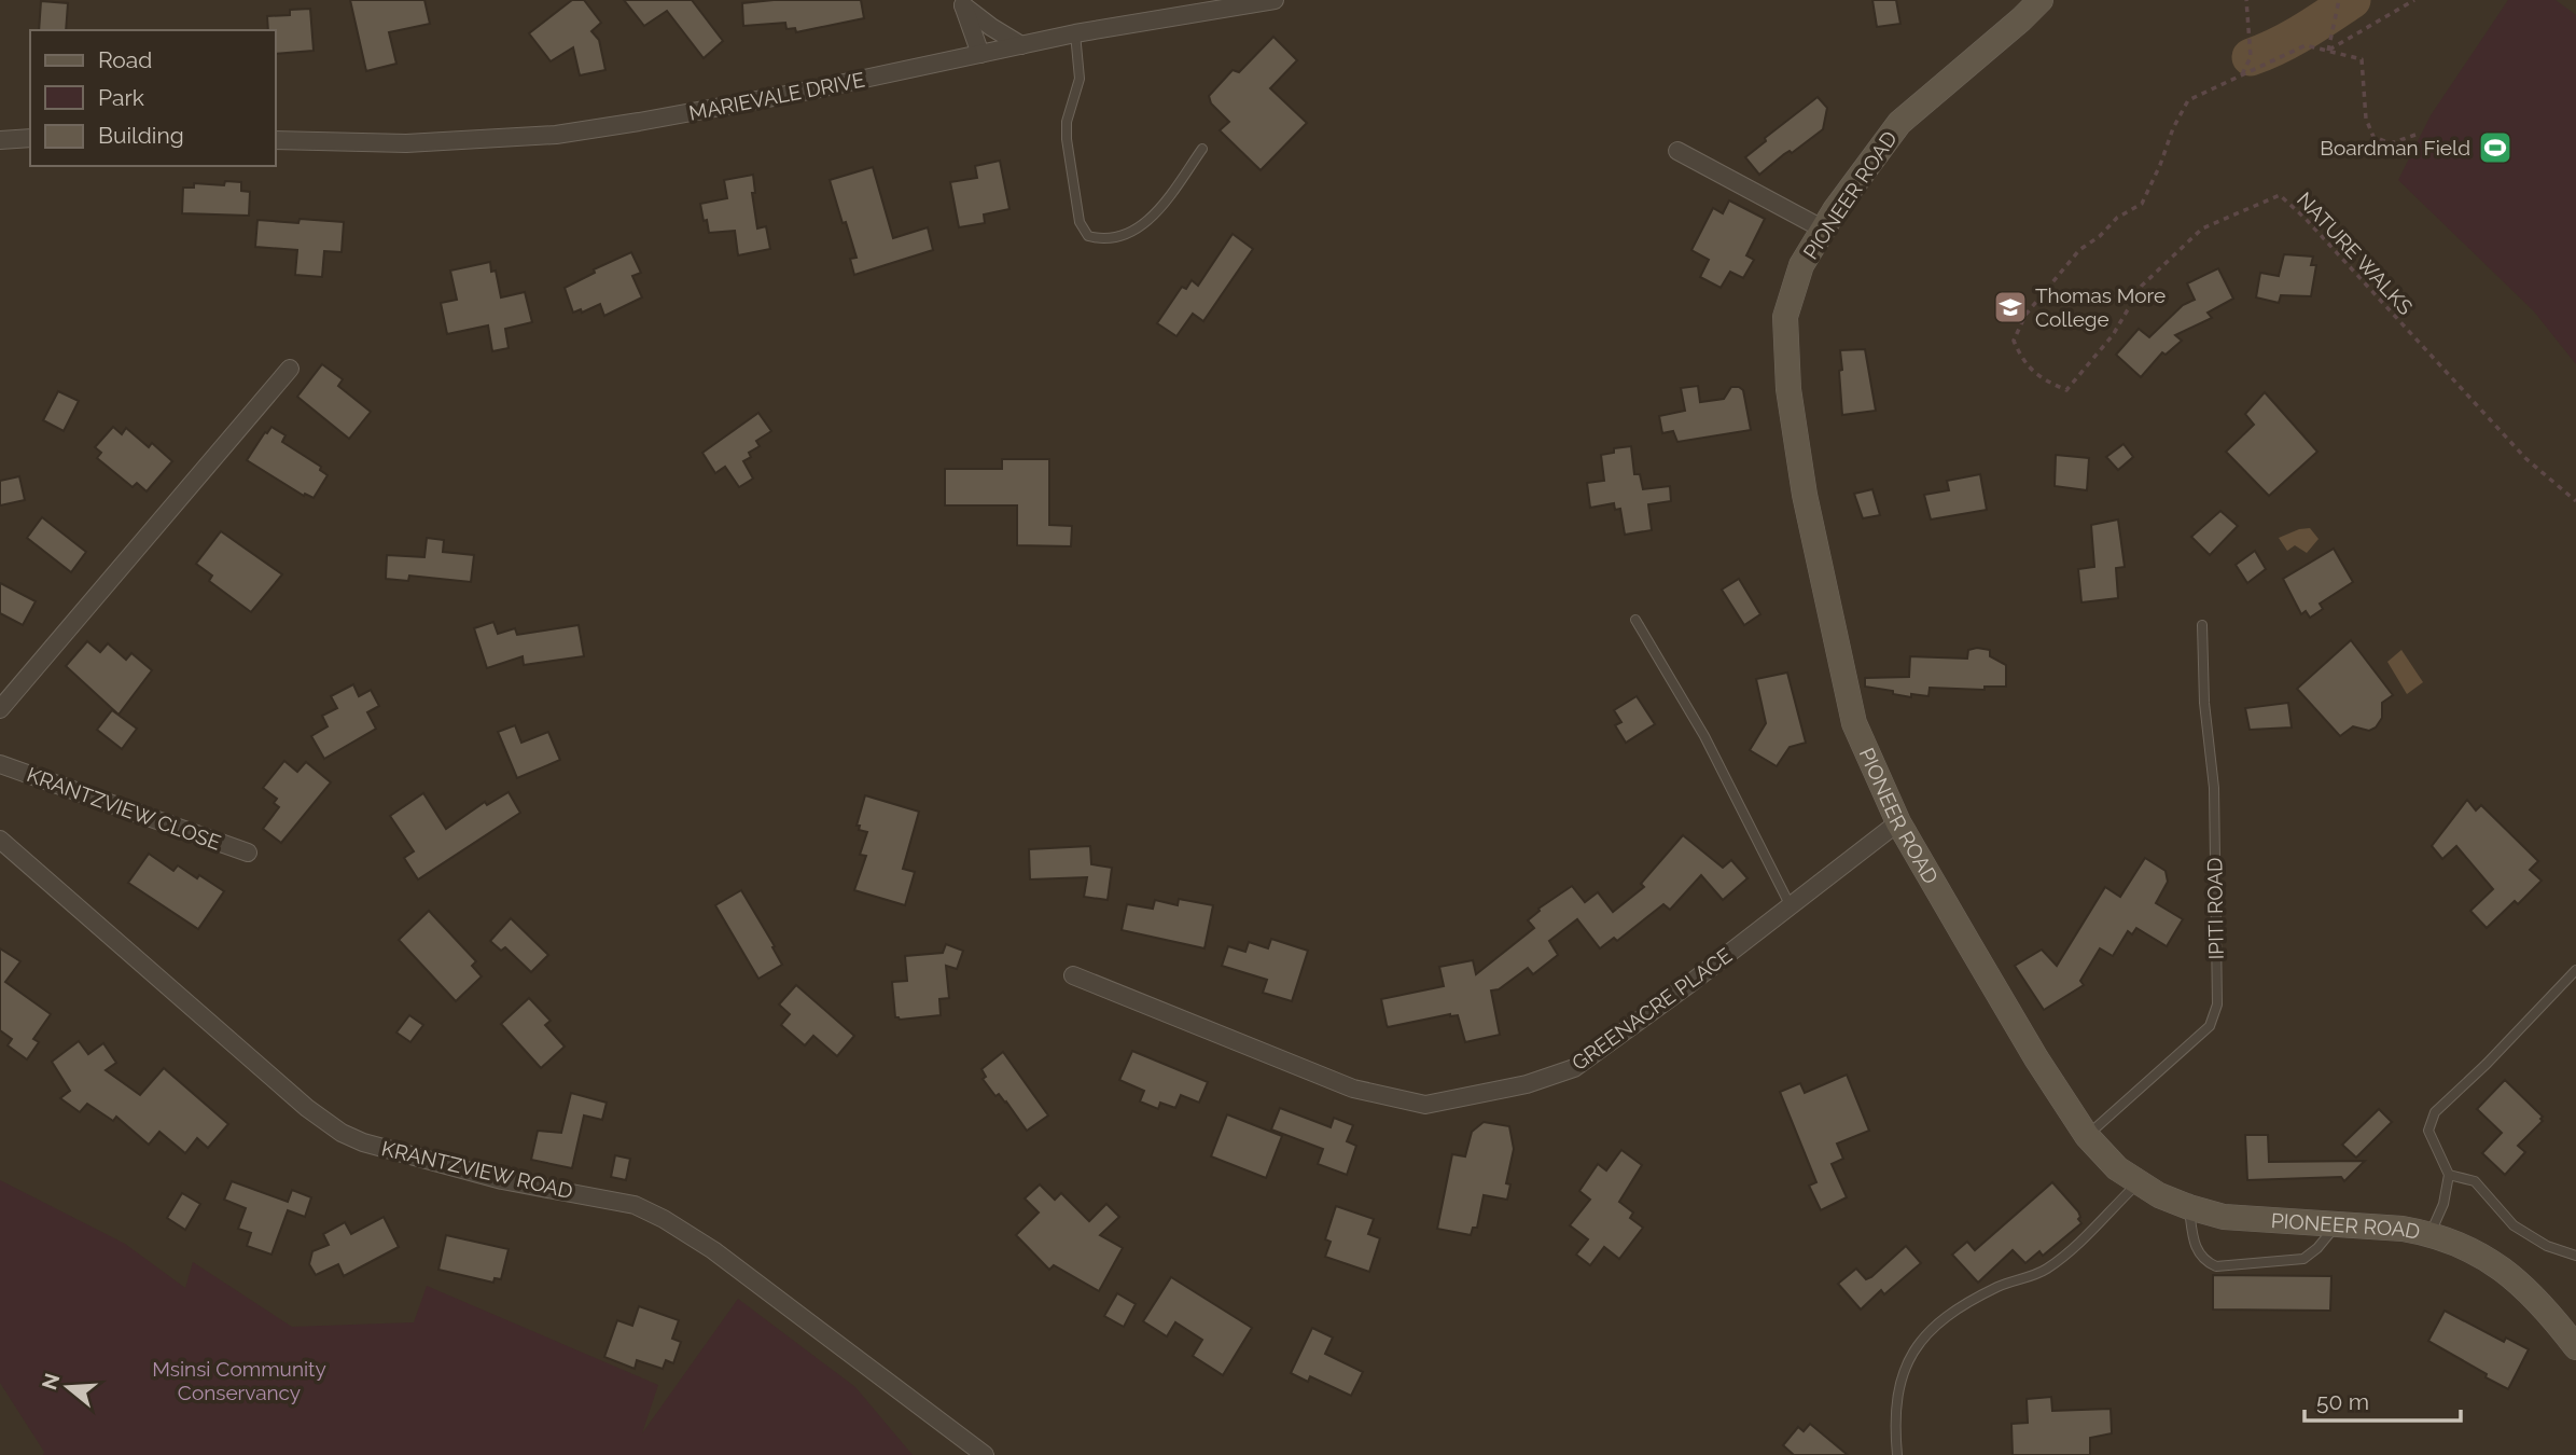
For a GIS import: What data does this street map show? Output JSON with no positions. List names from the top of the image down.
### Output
{
  "streets": {
    "main road": ["PIONEER ROAD"],
    "street": [
      "MARIEVALE DRIVE",
      "KRANTZVIEW CLOSE",
      "GREENACRE PLACE",
      "KRANTZVIEW ROAD"
    ],
    "lane": ["IPITI ROAD"],
    "path": ["NATURE WALKS"]
  },
  "crossings": [
    ["PIONEER ROAD", "IPITI ROAD"],
    ["PIONEER ROAD", "GREENACRE PLACE"]
  ],
  "parks": ["Msinsi Community Conservancy"],
  "places": {
    "sports": ["Boardman Field"],
    "school or university": ["Thomas More College"]
  },
  "legend": ["Road", "Park", "Building"],
  "scale_bar": "50 m",
  "north": "left"
}
